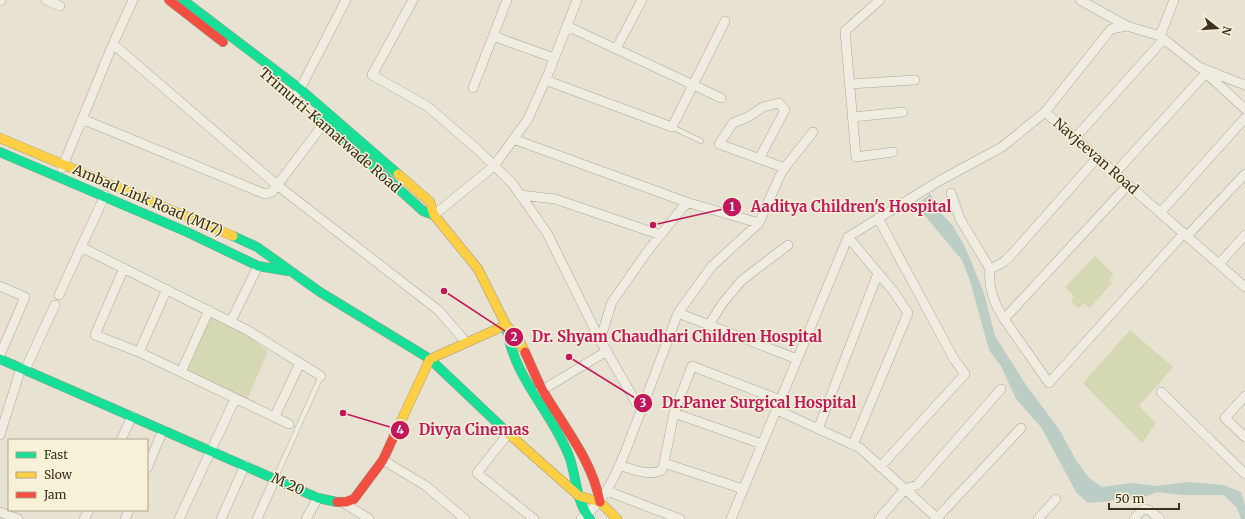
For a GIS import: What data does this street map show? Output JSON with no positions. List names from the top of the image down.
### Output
{
  "streets": {
    "street": [
      "Trimurti-Kamatwade Road",
      "Navjeevan Road",
      "Ambad Link Road (M17)",
      "M 20"
    ]
  },
  "crossings": [
    ["Trimurti-Kamatwade Road", "Ambad Link Road (M17)"]
  ],
  "places": [
    "Aaditya Children's Hospital",
    "Dr. Shyam Chaudhari Children Hospital",
    "Dr.Paner Surgical Hospital",
    "Divya Cinemas"
  ],
  "legend": ["Fast", "Slow", "Jam"],
  "scale_bar": "50 m",
  "north": "right"
}
